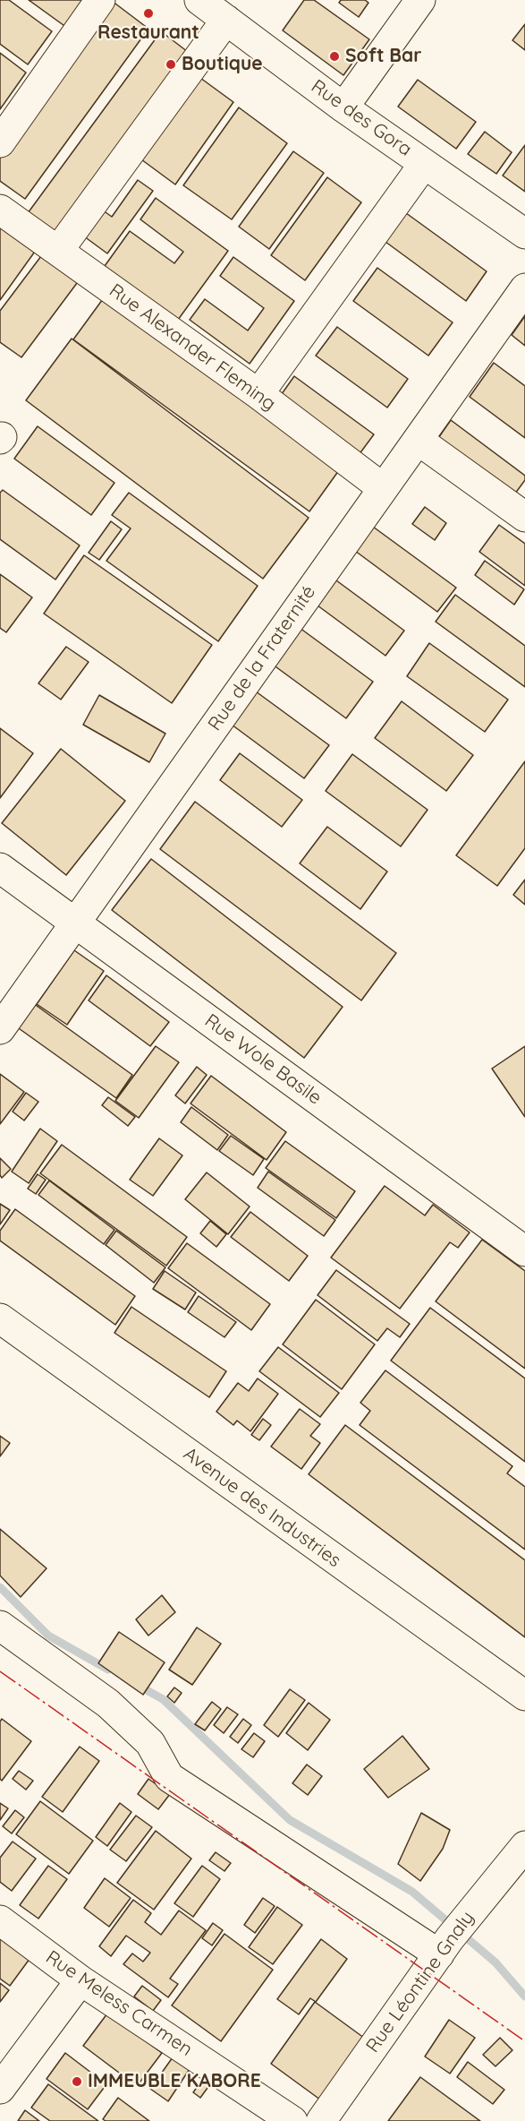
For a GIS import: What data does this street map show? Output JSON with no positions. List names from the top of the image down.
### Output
{
  "streets": {
    "street": [
      "Rue des Gora",
      "Rue Alexander Fleming",
      "Rue de la Fraternité",
      "Rue Wole Basile",
      "Avenue des Industries",
      "Rue Léontine Gnaly",
      "Rue Meless Carmen"
    ]
  },
  "crossings": [
    ["Rue Alexander Fleming", "Rue de la Fraternité"],
    ["Rue de la Fraternité", "Rue Wole Basile"]
  ],
  "places": [
    "Restaurant",
    "Soft Bar",
    "Boutique",
    "IMMEUBLE KABORE"
  ]
}
